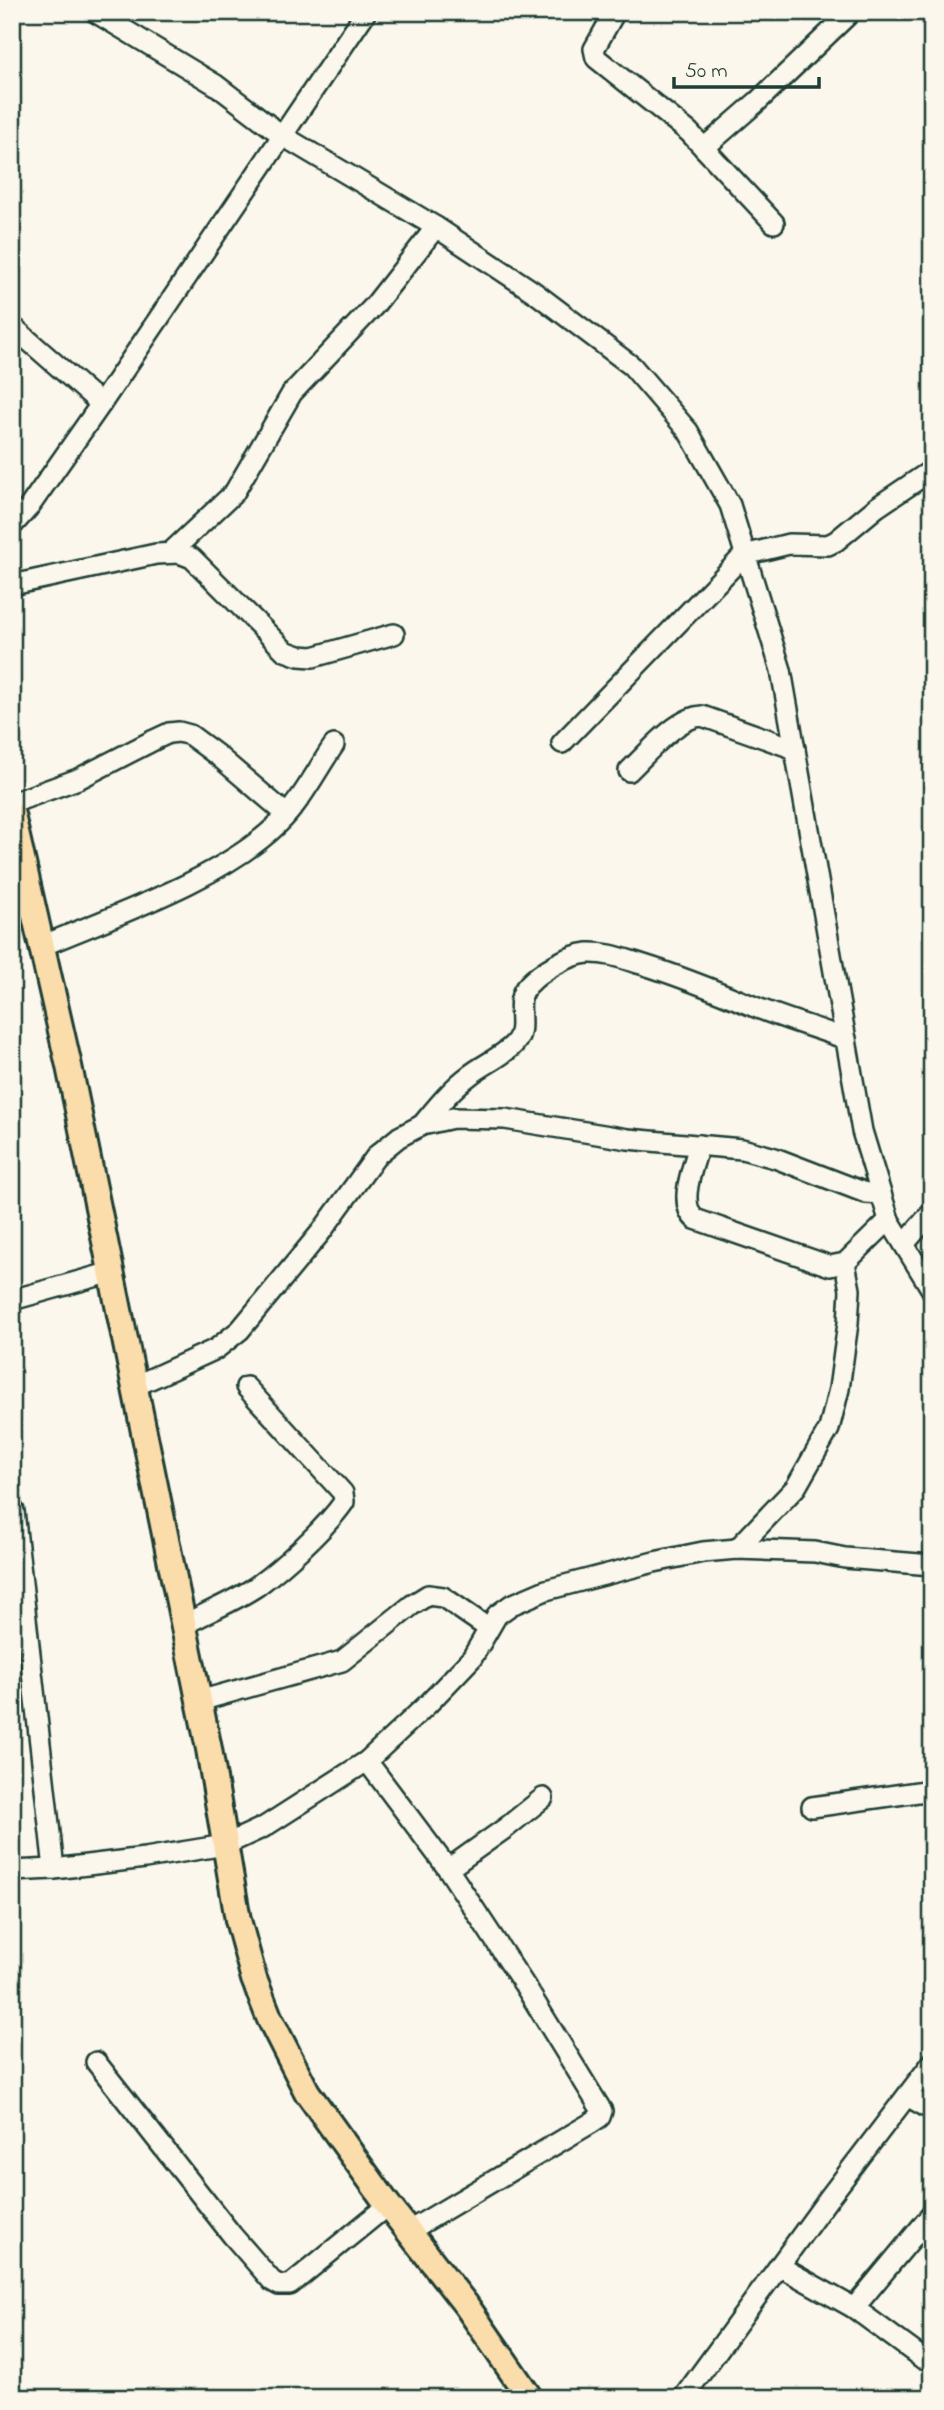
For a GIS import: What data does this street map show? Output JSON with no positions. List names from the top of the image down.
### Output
{
  "scale_bar": "50 m"
}
